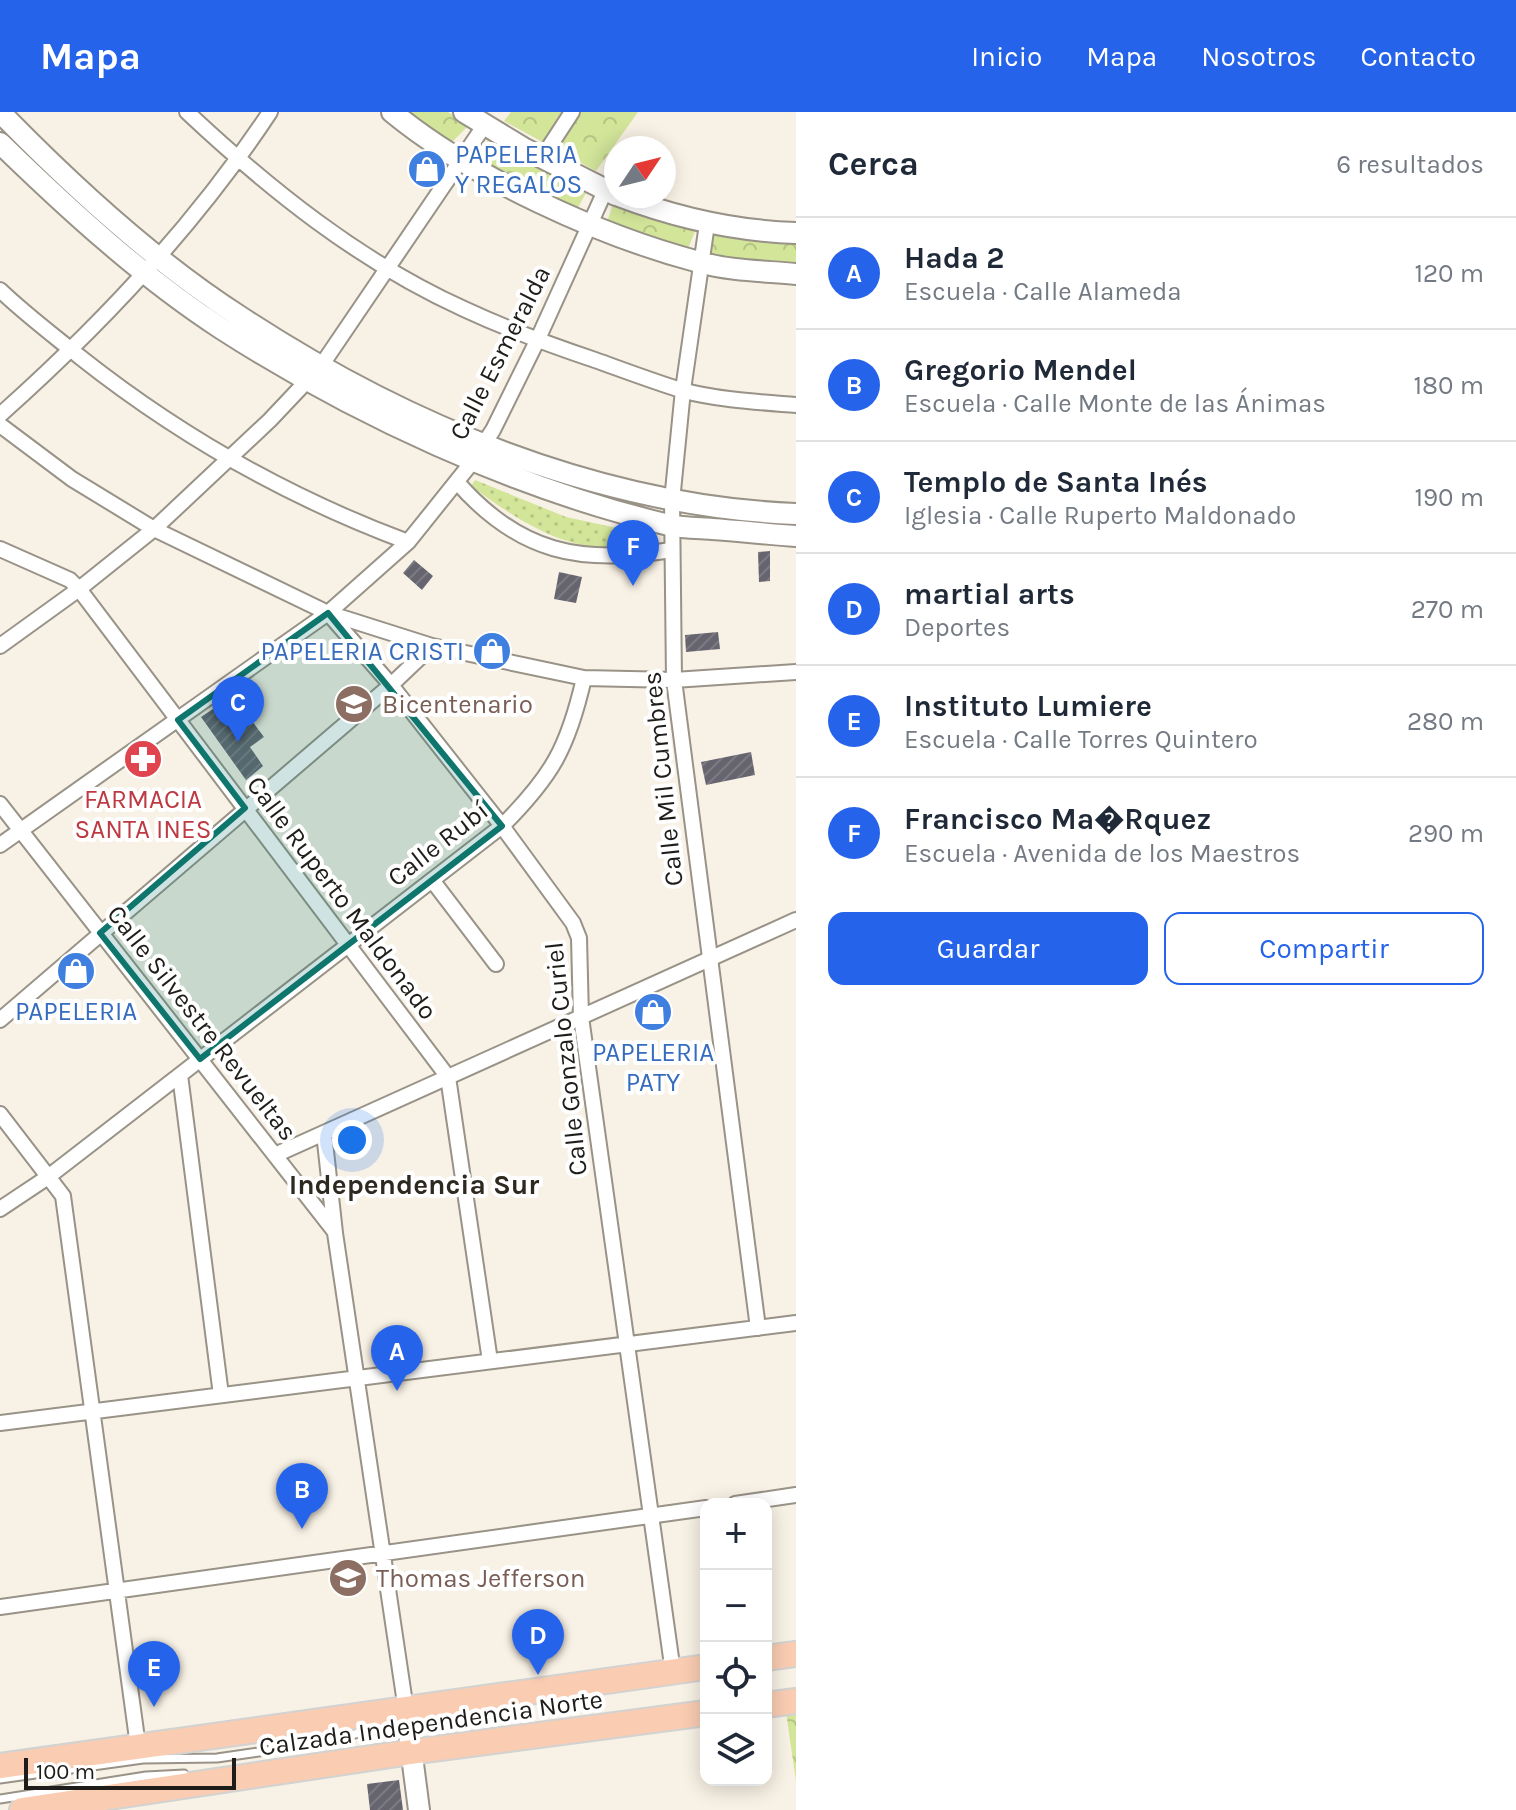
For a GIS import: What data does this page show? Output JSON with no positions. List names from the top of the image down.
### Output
{
  "streets": {
    "main road": ["Calzada Independencia Norte"],
    "street": [
      "Calle Esmeralda",
      "Calle Mil Cumbres",
      "Calle Rubí",
      "Calle Ruperto Maldonado",
      "Calle Silvestre Revueltas",
      "Calle Gonzalo Curiel"
    ]
  },
  "crossings": [
    ["Calle Esmeralda", "Calle Ruperto Maldonado"],
    ["Calle Esmeralda", "Calle Silvestre Revueltas"],
    ["Calle Esmeralda", "Calle Gonzalo Curiel"],
    ["Calle Rubí", "Calle Ruperto Maldonado"],
    ["Calle Rubí", "Calle Silvestre Revueltas"],
    ["Calle Rubí", "Calle Gonzalo Curiel"],
    ["Calle Silvestre Revueltas", "Calzada Independencia Norte"],
    ["Calle Gonzalo Curiel", "Calzada Independencia Norte"]
  ],
  "districts": ["Independencia Sur"],
  "places": {
    "shop": [
      "PAPELERIA Y REGALOS",
      "PAPELERIA CRISTI",
      "PAPELERIA",
      "PAPELERIA PATY"
    ],
    "school or university": ["Bicentenario", "Thomas Jefferson"],
    "pharmacy": ["FARMACIA SANTA INES"]
  },
  "scale_bar": "100 m",
  "north": "top right",
  "page": {
    "header": "Mapa",
    "nav": [
      "Inicio",
      "Mapa",
      "Nosotros",
      "Contacto"
    ],
    "heading": ["Cerca", "6 resultados"],
    "list": [
      {
        "mark": "A",
        "name": "Hada 2",
        "note": "Escuela · Calle Alameda",
        "value": "120 m"
      },
      {
        "mark": "B",
        "name": "Gregorio Mendel",
        "note": "Escuela · Calle Monte de las Ánimas",
        "value": "180 m"
      },
      {
        "mark": "C",
        "name": "Templo de Santa Inés",
        "note": "Iglesia · Calle Ruperto Maldonado",
        "value": "190 m"
      },
      {
        "mark": "D",
        "name": "martial arts",
        "note": "Deportes",
        "value": "270 m"
      },
      {
        "mark": "E",
        "name": "Instituto Lumiere",
        "note": "Escuela · Calle Torres Quintero",
        "value": "280 m"
      },
      {
        "mark": "F",
        "name": "Francisco Ma�Rquez",
        "note": "Escuela · Avenida de los Maestros",
        "value": "290 m"
      }
    ],
    "pins": [
      "F",
      "C",
      "A",
      "B",
      "D",
      "E"
    ],
    "buttons": ["Guardar", "Compartir"],
    "map_buttons": ["+", "−"],
    "scale": "100 m"
  }
}
